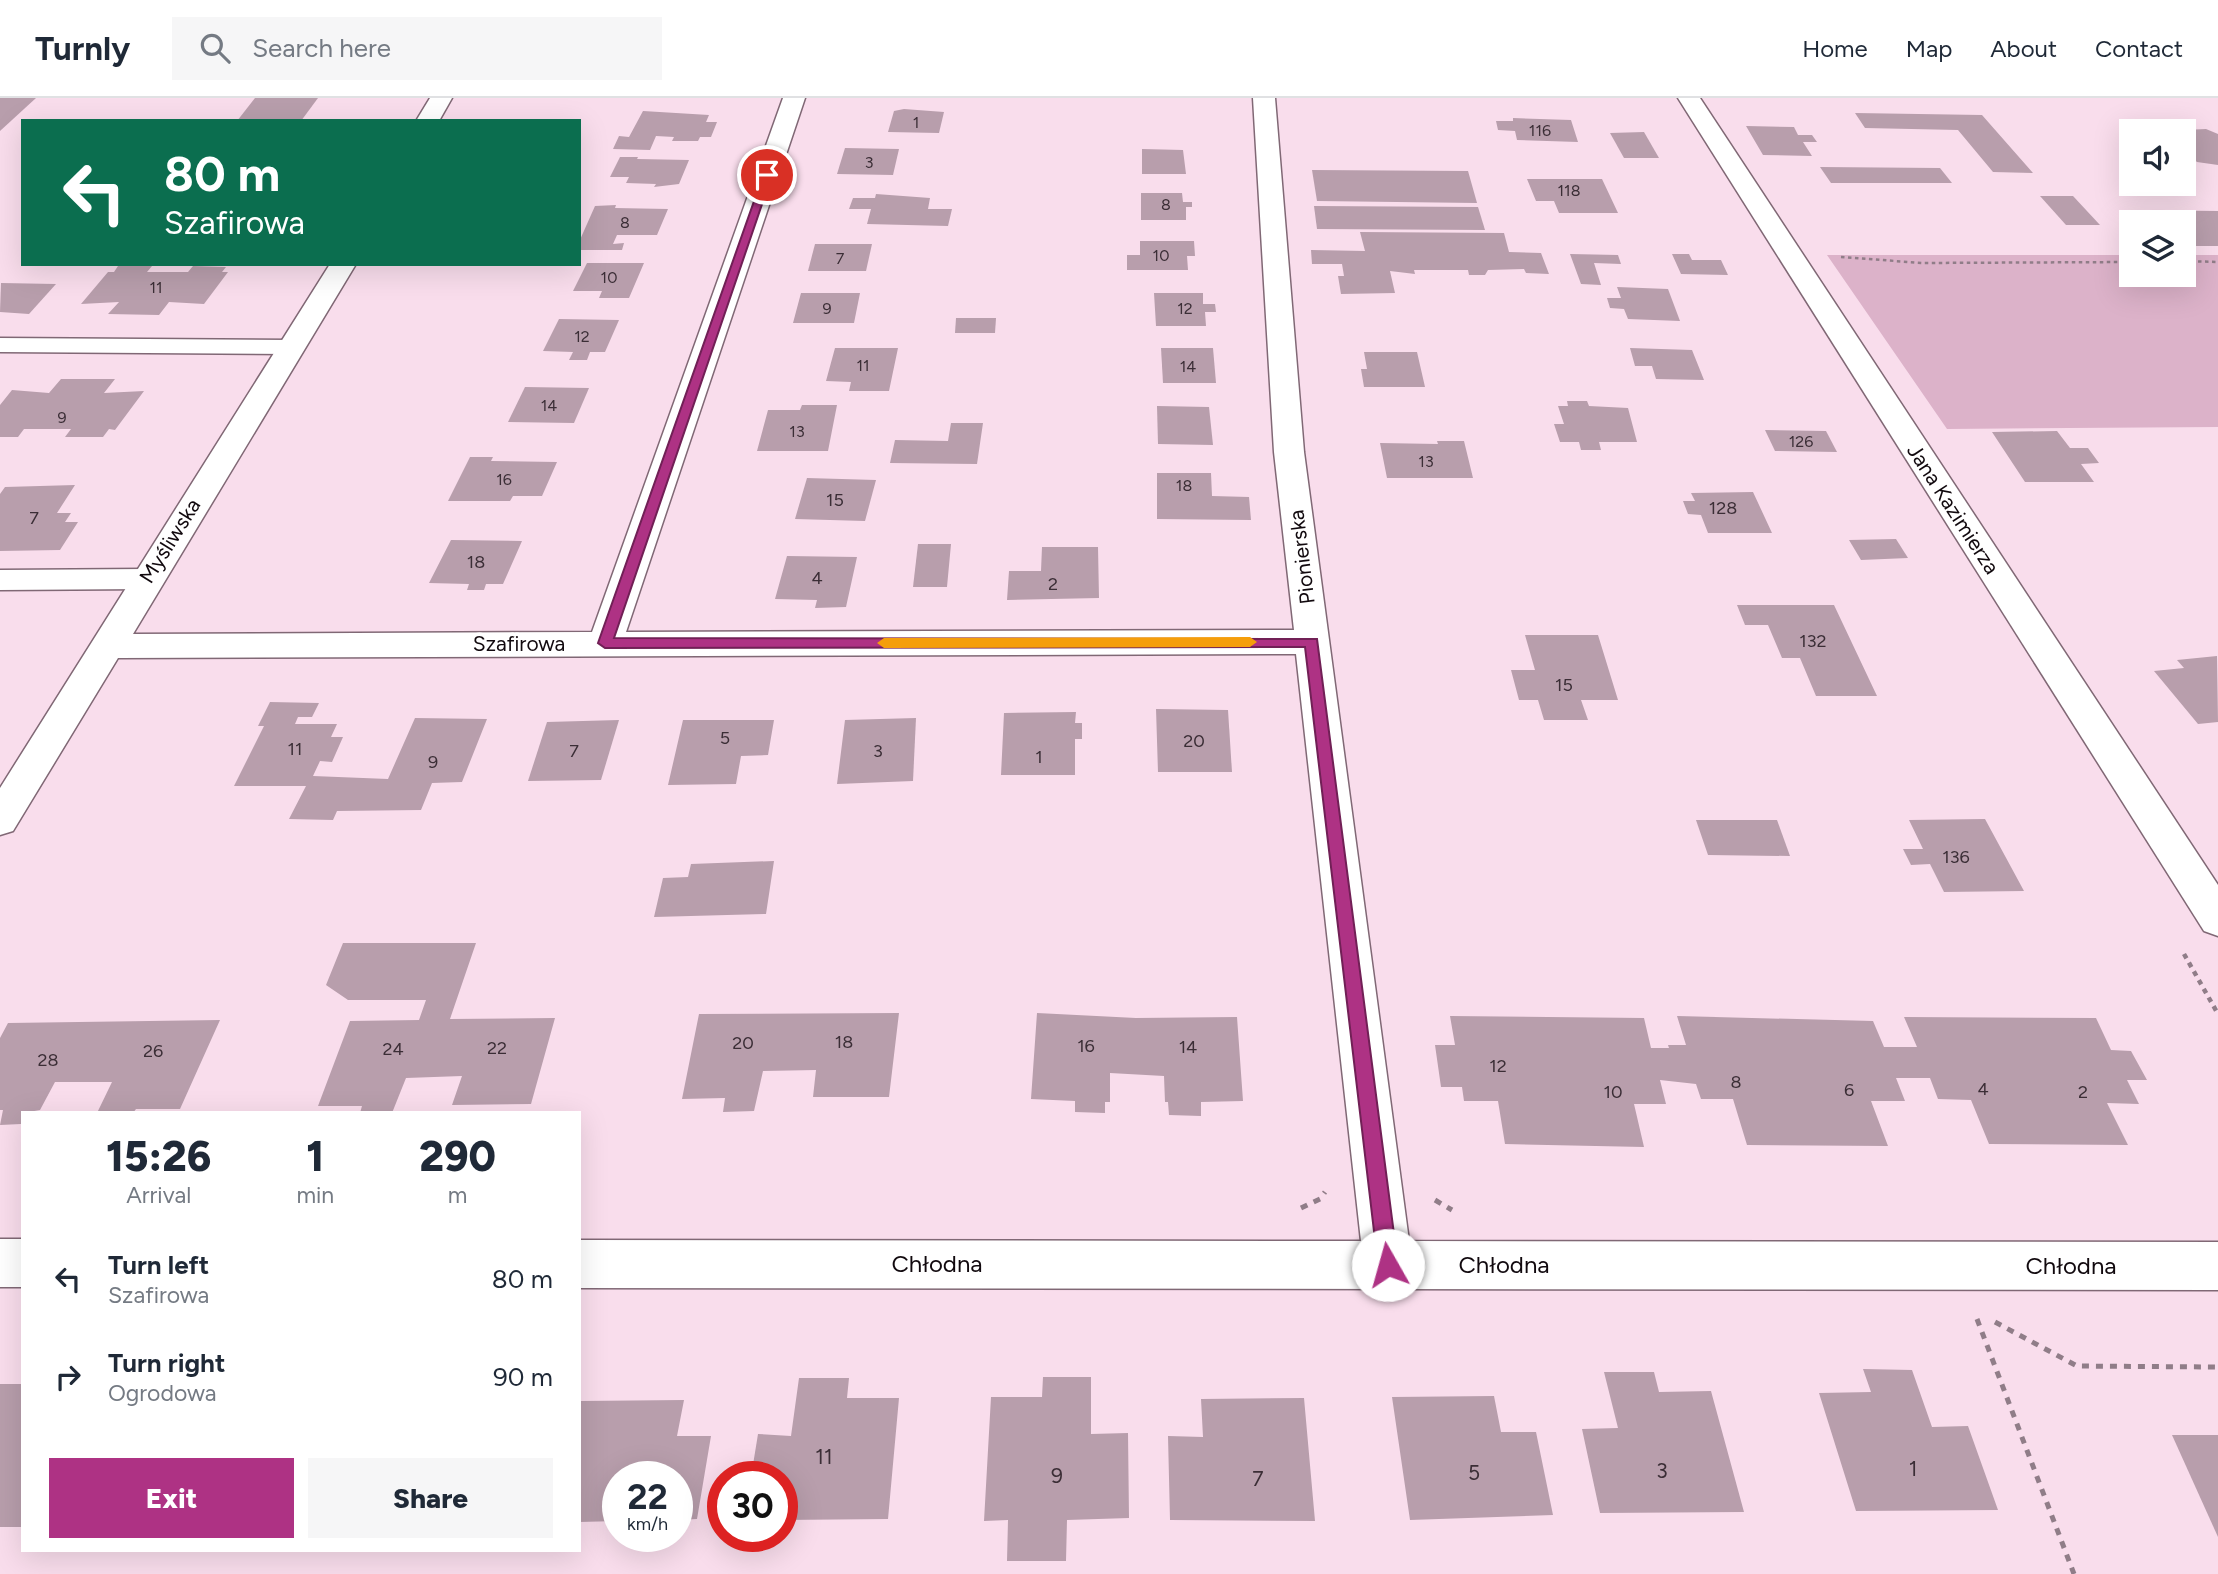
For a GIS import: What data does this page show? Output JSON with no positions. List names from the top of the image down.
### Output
{
  "streets": {
    "street": [
      "Jana Kazimierza",
      "Myśliwska",
      "Pionierska",
      "Szafirowa",
      "Chłodna"
    ]
  },
  "crossings": [
    ["Myśliwska", "Szafirowa"],
    ["Pionierska", "Szafirowa"],
    ["Pionierska", "Chłodna"]
  ],
  "house_numbers": [
    "1",
    "116",
    "3",
    "118",
    "8",
    "8",
    "10",
    "7",
    "10",
    "11",
    "9",
    "12",
    "12",
    "11",
    "14",
    "14",
    "9",
    "13",
    "126",
    "13",
    "16",
    "18",
    "15",
    "128",
    "7",
    "18",
    "4",
    "2",
    "132",
    "15",
    "5",
    "20",
    "11",
    "7",
    "3",
    "1",
    "9",
    "136",
    "18",
    "20",
    "16",
    "14",
    "22",
    "24",
    "26",
    "28",
    "12",
    "8",
    "4",
    "6",
    "10",
    "2",
    "11",
    "1",
    "3",
    "5",
    "9",
    "7"
  ],
  "page": {
    "header": "Turnly",
    "search": "Search here",
    "nav": [
      "Home",
      "Map",
      "About",
      "Contact"
    ],
    "turn": ["80 m", "Szafirowa"],
    "eta": [
      "15:26",
      "Arrival",
      "1",
      "min",
      "290",
      "m"
    ],
    "list": [
      {
        "name": "Turn left",
        "note": "Szafirowa",
        "value": "80 m"
      },
      {
        "name": "Turn right",
        "note": "Ogrodowa",
        "value": "90 m"
      }
    ],
    "buttons": ["Exit", "Share"],
    "speed": "22 km/h",
    "limit": "30"
  }
}
